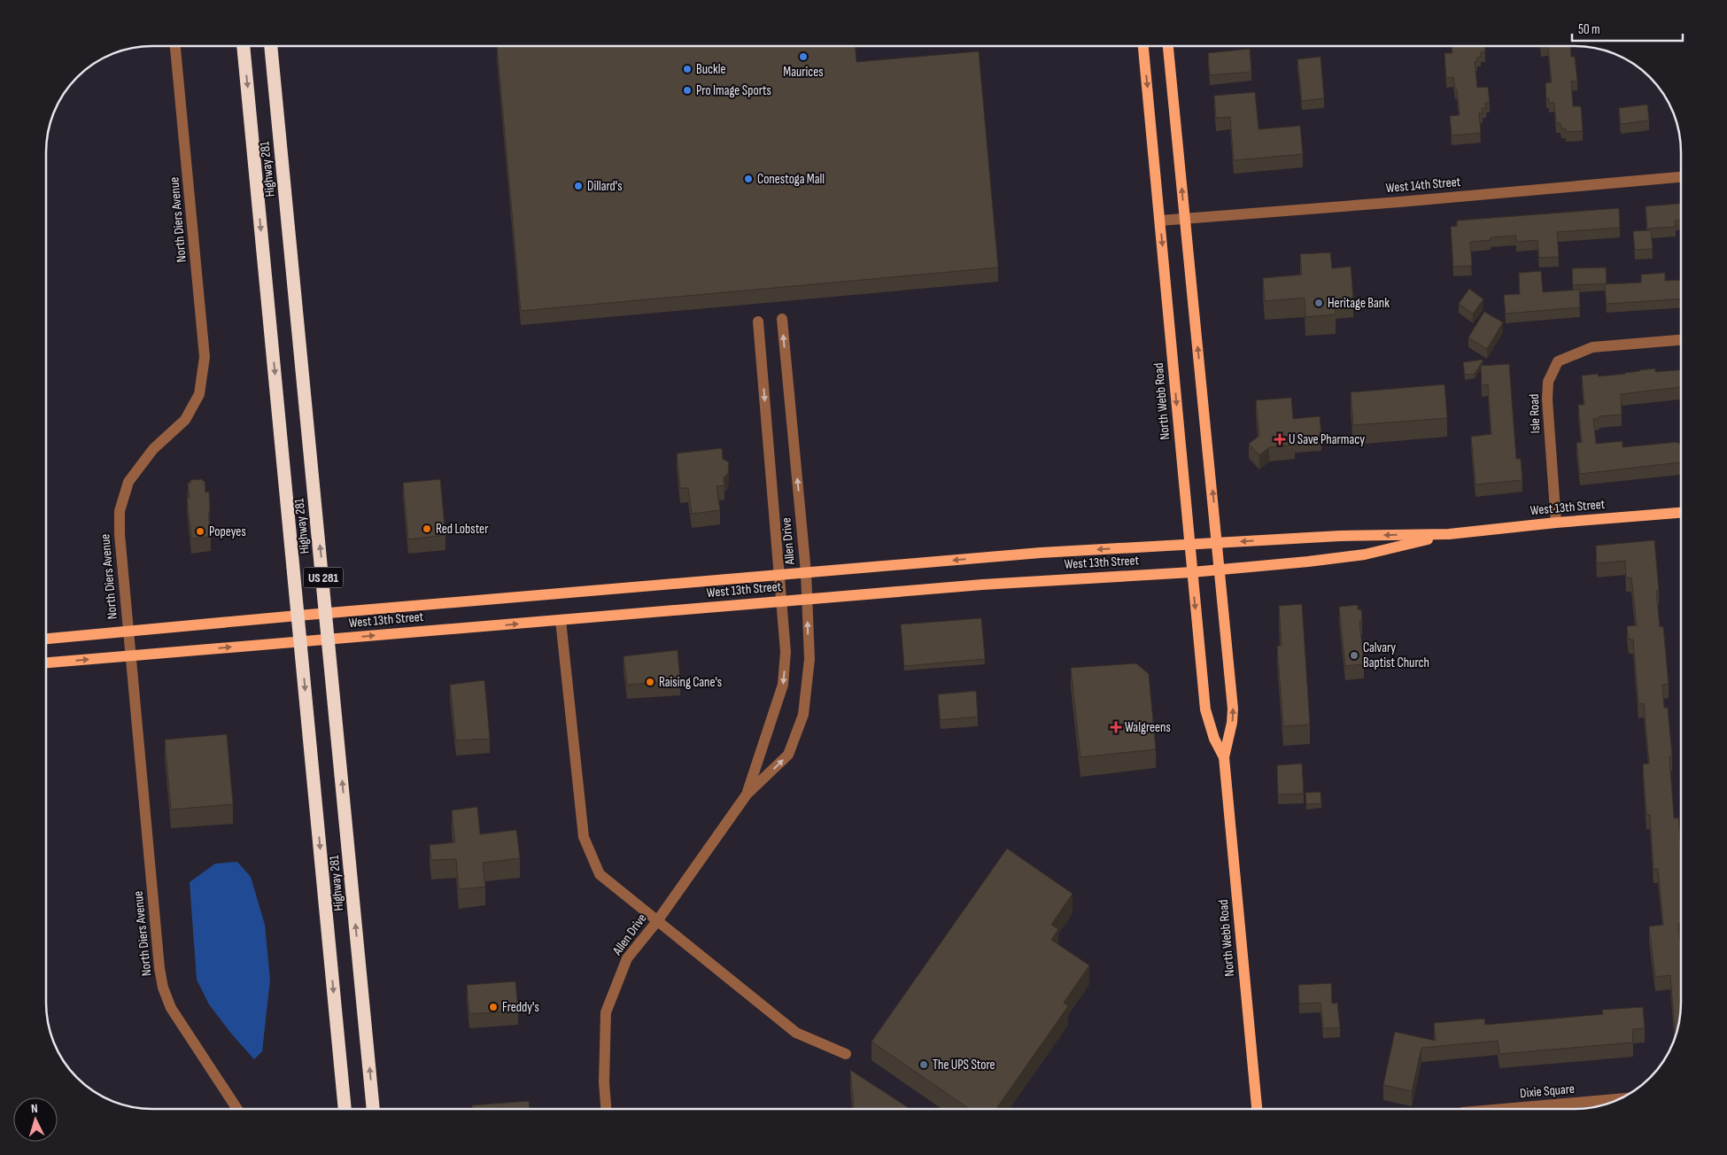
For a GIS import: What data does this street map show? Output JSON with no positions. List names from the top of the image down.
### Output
{
  "streets": {
    "highway": ["Highway 281", "US 281"],
    "main road": ["North Webb Road", "West 13th Street"],
    "street": [
      "West 14th Street",
      "North Diers Avenue",
      "Isle Road",
      "Allen Drive",
      "Dixie Square"
    ]
  },
  "crossings": [
    ["Highway 281", "West 13th Street"],
    ["West 14th Street", "North Webb Road"],
    ["North Diers Avenue", "West 13th Street"],
    ["North Webb Road", "West 13th Street"],
    ["Isle Road", "West 13th Street"],
    ["West 13th Street", "Allen Drive"]
  ],
  "places": {
    "other": [
      "Maurices",
      "Buckle",
      "Pro Image Sports",
      "Conestoga Mall",
      "Dillard's",
      "Heritage Bank",
      "Red Lobster",
      "Popeyes",
      "Calvary Baptist Church",
      "Raising Cane's",
      "Freddy's",
      "The UPS Store"
    ],
    "health": ["U Save Pharmacy", "Walgreens"]
  },
  "scale_bar": "50 m",
  "north": "top"
}
